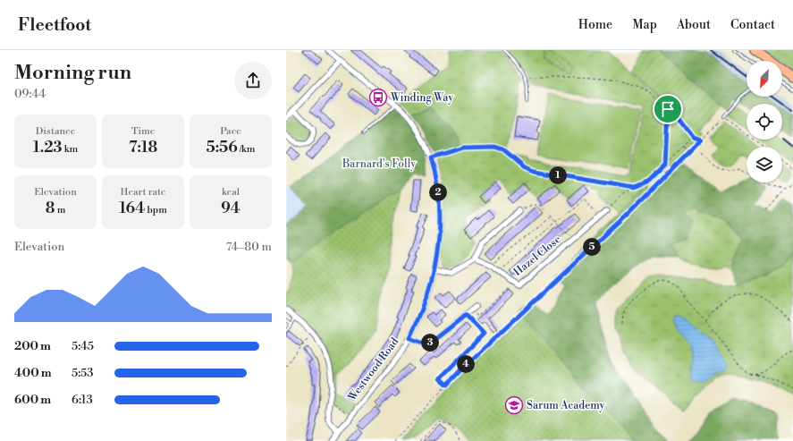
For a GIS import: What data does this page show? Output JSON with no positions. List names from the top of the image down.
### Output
{
  "streets": {
    "street": ["Hazel Close", "Westwood Road"]
  },
  "parks": ["Barnard's Folly"],
  "places": {
    "bus stop": ["Winding Way"],
    "school or university": ["Sarum Academy"]
  },
  "north": "bottom left",
  "page": {
    "header": "Fleetfoot",
    "nav": [
      "Home",
      "Map",
      "About",
      "Contact"
    ],
    "heading": ["Morning run", "09:44"],
    "stats": [
      ["Distance", "1.23 km"],
      ["Time", "7:18"],
      ["Pace", "5:56 /km"],
      ["Elevation", "8 m"],
      ["Heart rate", "164 bpm"],
      ["kcal", "94"]
    ],
    "pins": [
      "1",
      "2",
      "5",
      "3",
      "4"
    ],
    "chart": ["Elevation", "74–80 m"],
    "list": [
      {
        "name": "200 m",
        "note": "5:45"
      },
      {
        "name": "400 m",
        "note": "5:53"
      },
      {
        "name": "600 m",
        "note": "6:13"
      }
    ]
  }
}
